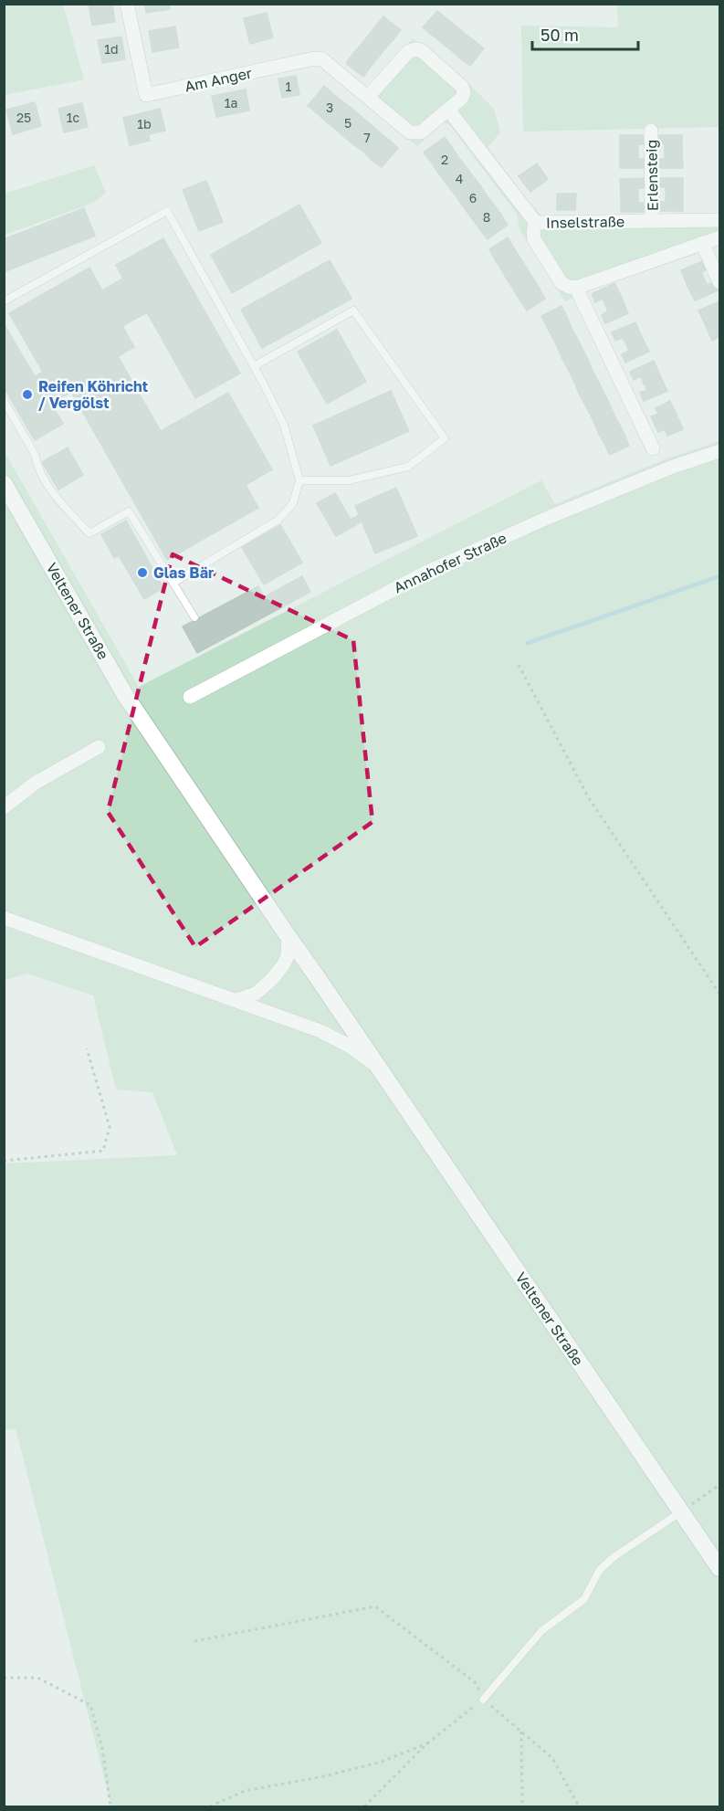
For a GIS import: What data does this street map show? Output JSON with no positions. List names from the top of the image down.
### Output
{
  "streets": {
    "main road": ["Veltener Straße"],
    "street": [
      "Am Anger",
      "Erlensteig",
      "Inselstraße",
      "Annahofer Straße"
    ]
  },
  "crossings": [
    ["Erlensteig", "Inselstraße"]
  ],
  "places": ["Reifen Köhricht / Vergölst", "Glas Bär"],
  "house_numbers": [
    "1d",
    "1",
    "1a",
    "3",
    "25",
    "1c",
    "5",
    "1b",
    "7",
    "2",
    "4",
    "6",
    "8"
  ],
  "scale_bar": "50 m"
}
